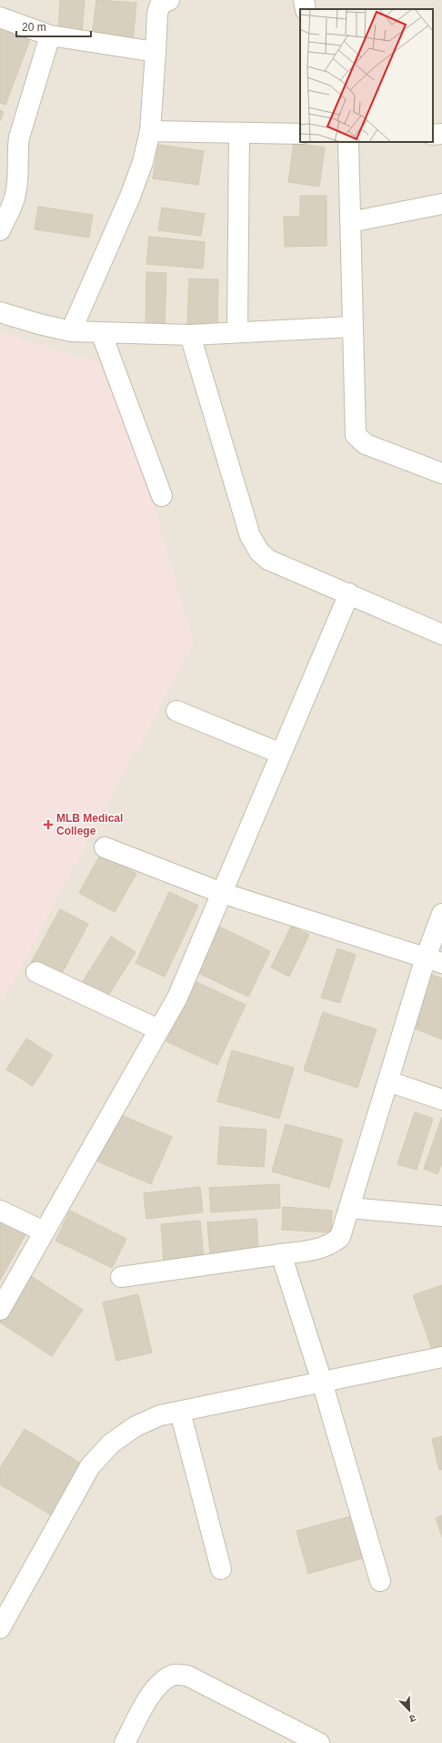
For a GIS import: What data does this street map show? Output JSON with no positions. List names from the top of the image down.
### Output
{
  "places": {
    "health": ["MLB Medical College"]
  },
  "scale_bar": "20 m",
  "north": "bottom right"
}
